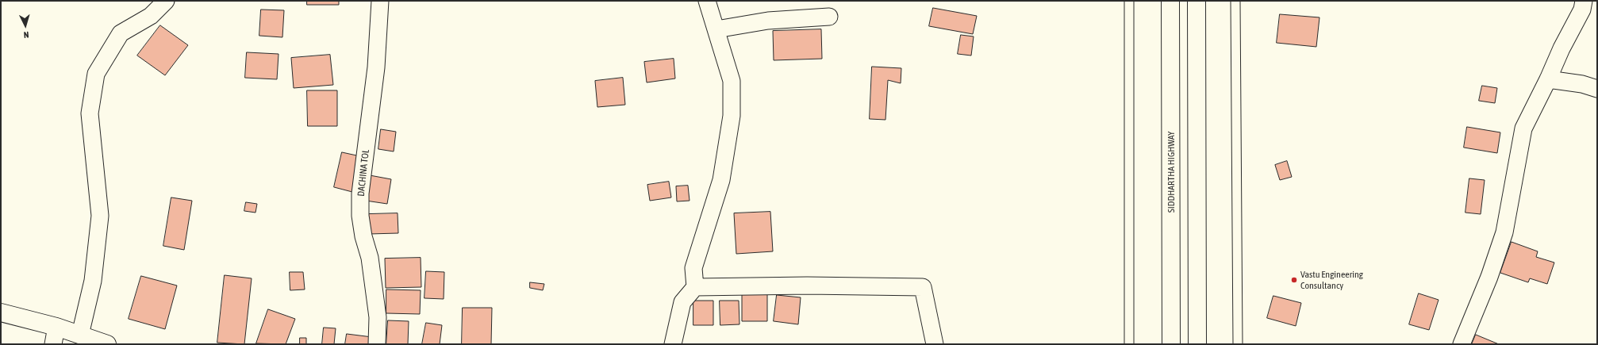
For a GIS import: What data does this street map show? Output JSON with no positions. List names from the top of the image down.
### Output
{
  "streets": {
    "main road": ["SIDDHARTHA HIGHWAY"],
    "street": ["DACHINA TOL"]
  },
  "places": ["Vastu Engineering Consultancy"],
  "north": "bottom"
}
